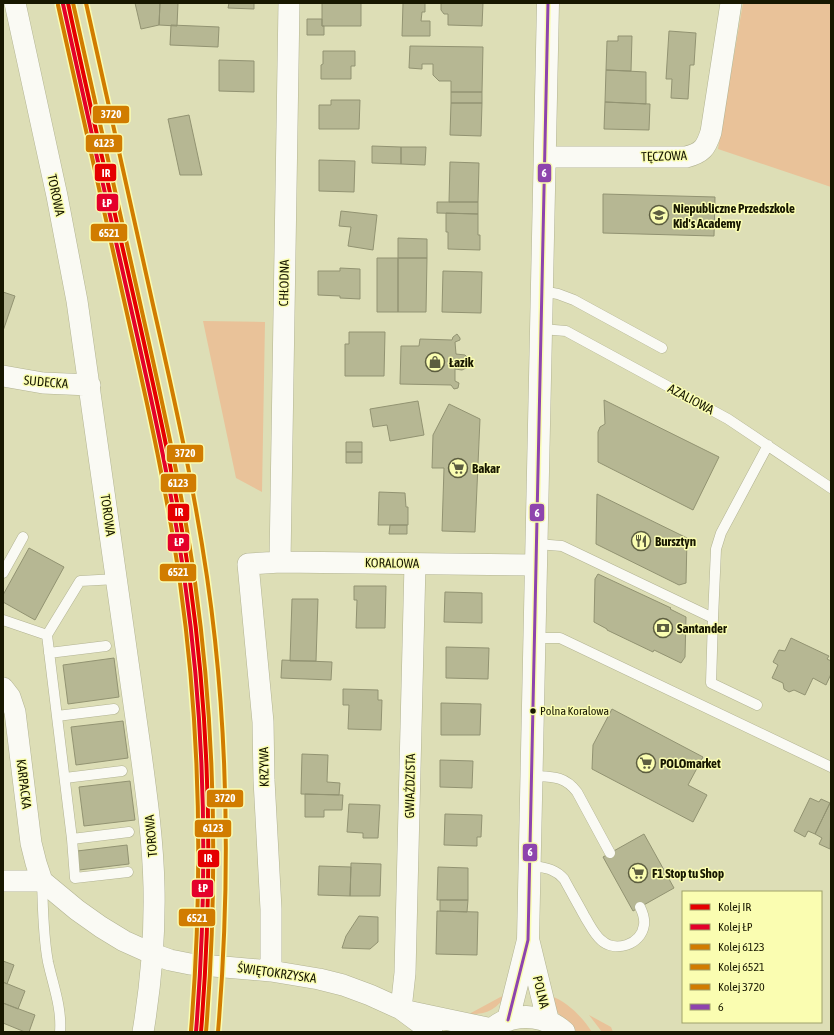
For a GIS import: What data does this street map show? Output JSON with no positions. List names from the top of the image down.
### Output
{
  "streets": {
    "street": [
      "TĘCZOWA",
      "TOROWA",
      "CHŁODNA",
      "SUDECKA",
      "KORALOWA",
      "KRZYWA",
      "KARPACKA",
      "GWIAŹDZISTA",
      "ŚWIĘTOKRZYSKA",
      "POLNA"
    ],
    "lane": ["AZALIOWA"]
  },
  "crossings": [
    ["TĘCZOWA", "POLNA"],
    ["TOROWA", "SUDECKA"],
    ["TOROWA", "ŚWIĘTOKRZYSKA"],
    ["CHŁODNA", "KORALOWA"],
    ["AZALIOWA", "POLNA"],
    ["KORALOWA", "KRZYWA"],
    ["KORALOWA", "GWIAŹDZISTA"],
    ["KORALOWA", "POLNA"],
    ["KRZYWA", "ŚWIĘTOKRZYSKA"],
    ["KARPACKA", "ŚWIĘTOKRZYSKA"],
    ["GWIAŹDZISTA", "ŚWIĘTOKRZYSKA"],
    ["ŚWIĘTOKRZYSKA", "POLNA"]
  ],
  "places": {
    "school or university": ["Niepubliczne Przedszkole Kid's Academy"],
    "shop": ["Łazik"],
    "supermarket": ["Bakar", "POLOmarket", "F1 Stop tu Shop"],
    "restaurant": ["Bursztyn"],
    "bank": ["Santander"],
    "other": ["Polna Koralowa"]
  },
  "lines": [
    "rail line IR",
    "rail line 6123",
    "rail line 3720",
    "transit line 6",
    "rail line ŁP",
    "rail line 6521"
  ],
  "legend": [
    "Kolej IR",
    "Kolej ŁP",
    "Kolej 6123",
    "Kolej 6521",
    "Kolej 3720",
    "6"
  ]
}
